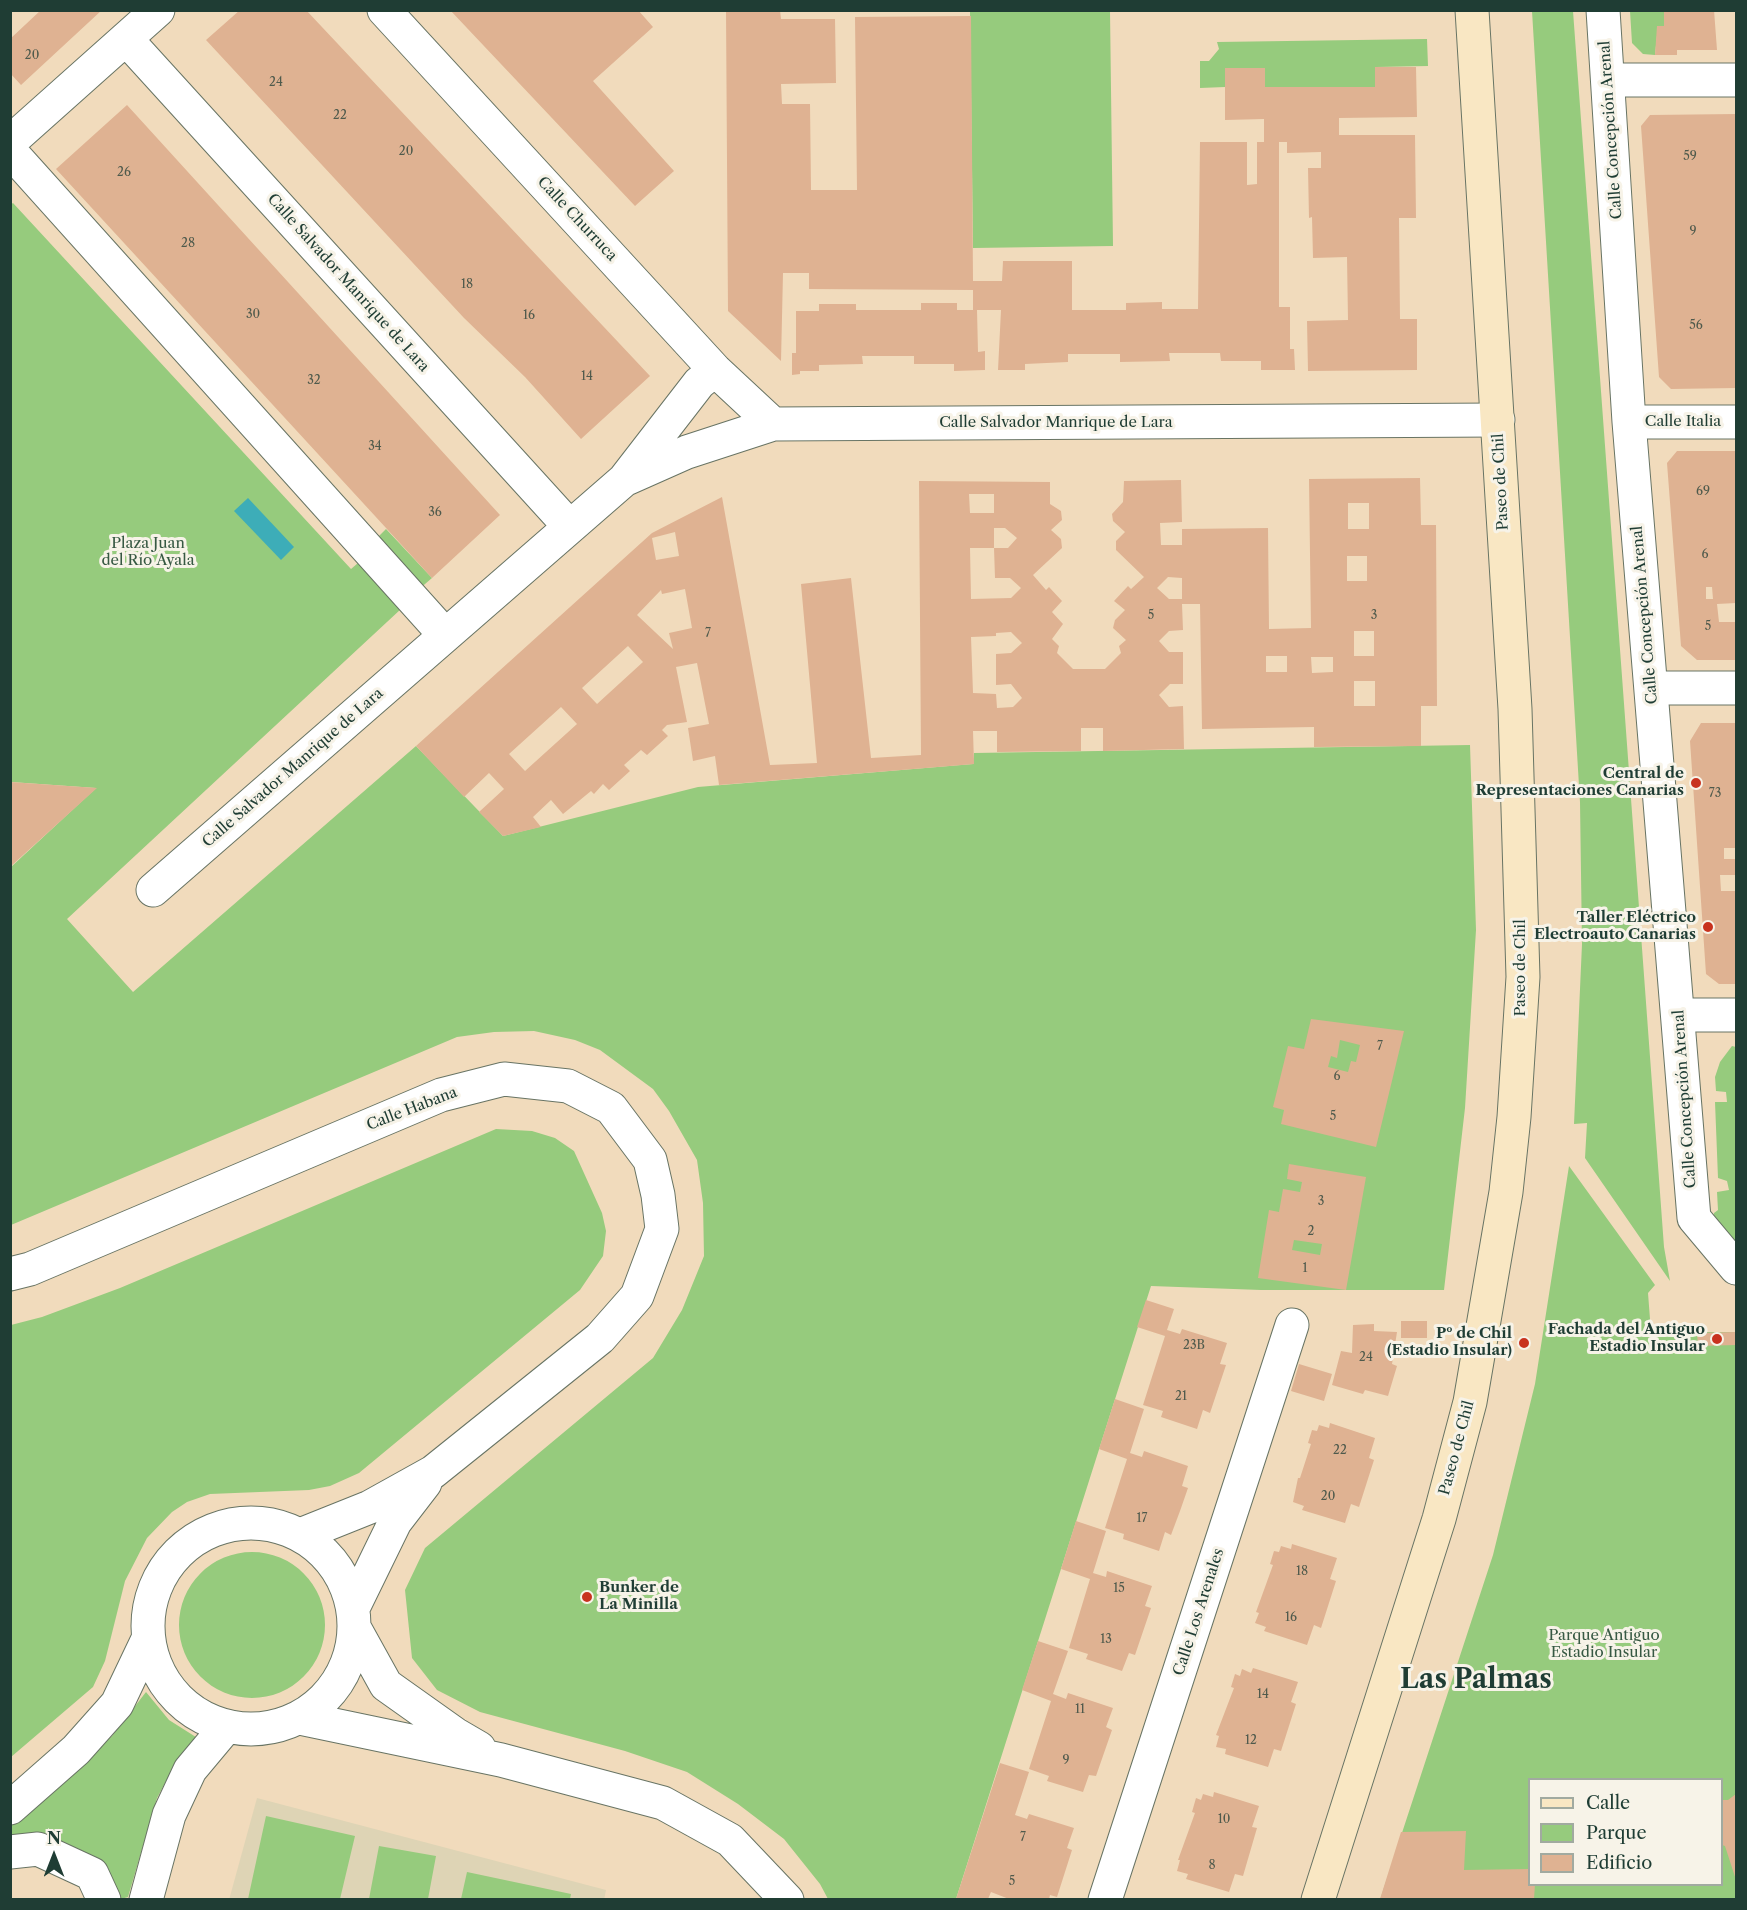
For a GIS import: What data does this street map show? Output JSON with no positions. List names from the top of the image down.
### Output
{
  "streets": {
    "street": [
      "Calle Concepción Arenal",
      "Calle Churruca",
      "Calle Salvador Manrique de Lara",
      "Calle Italia",
      "Paseo de Chil",
      "Calle Habana",
      "Calle Los Arenales"
    ]
  },
  "crossings": [
    ["Calle Concepción Arenal", "Calle Italia"],
    ["Calle Churruca", "Calle Salvador Manrique de Lara"],
    ["Calle Salvador Manrique de Lara", "Paseo de Chil"]
  ],
  "districts": ["Las Palmas"],
  "parks": ["Plaza Juan del Río Ayala", "Parque Antiguo Estadio Insular"],
  "places": [
    "Central de Representaciones Canarias",
    "Taller Eléctrico Electroauto Canarias",
    "Fachada del Antiguo Estadio Insular",
    "Pº de Chil (Estadio Insular)",
    "Bunker de La Minilla"
  ],
  "house_numbers": [
    "20",
    "24",
    "22",
    "20",
    "59",
    "26",
    "9",
    "28",
    "18",
    "30",
    "16",
    "56",
    "14",
    "32",
    "34",
    "69",
    "36",
    "6",
    "5",
    "3",
    "5",
    "7",
    "73",
    "7",
    "6",
    "5",
    "3",
    "2",
    "1",
    "23B",
    "24",
    "21",
    "22",
    "20",
    "17",
    "18",
    "15",
    "16",
    "13",
    "14",
    "11",
    "12",
    "9",
    "10",
    "7",
    "8",
    "5"
  ],
  "legend": ["Calle", "Parque", "Edificio"],
  "north": "top"
}
